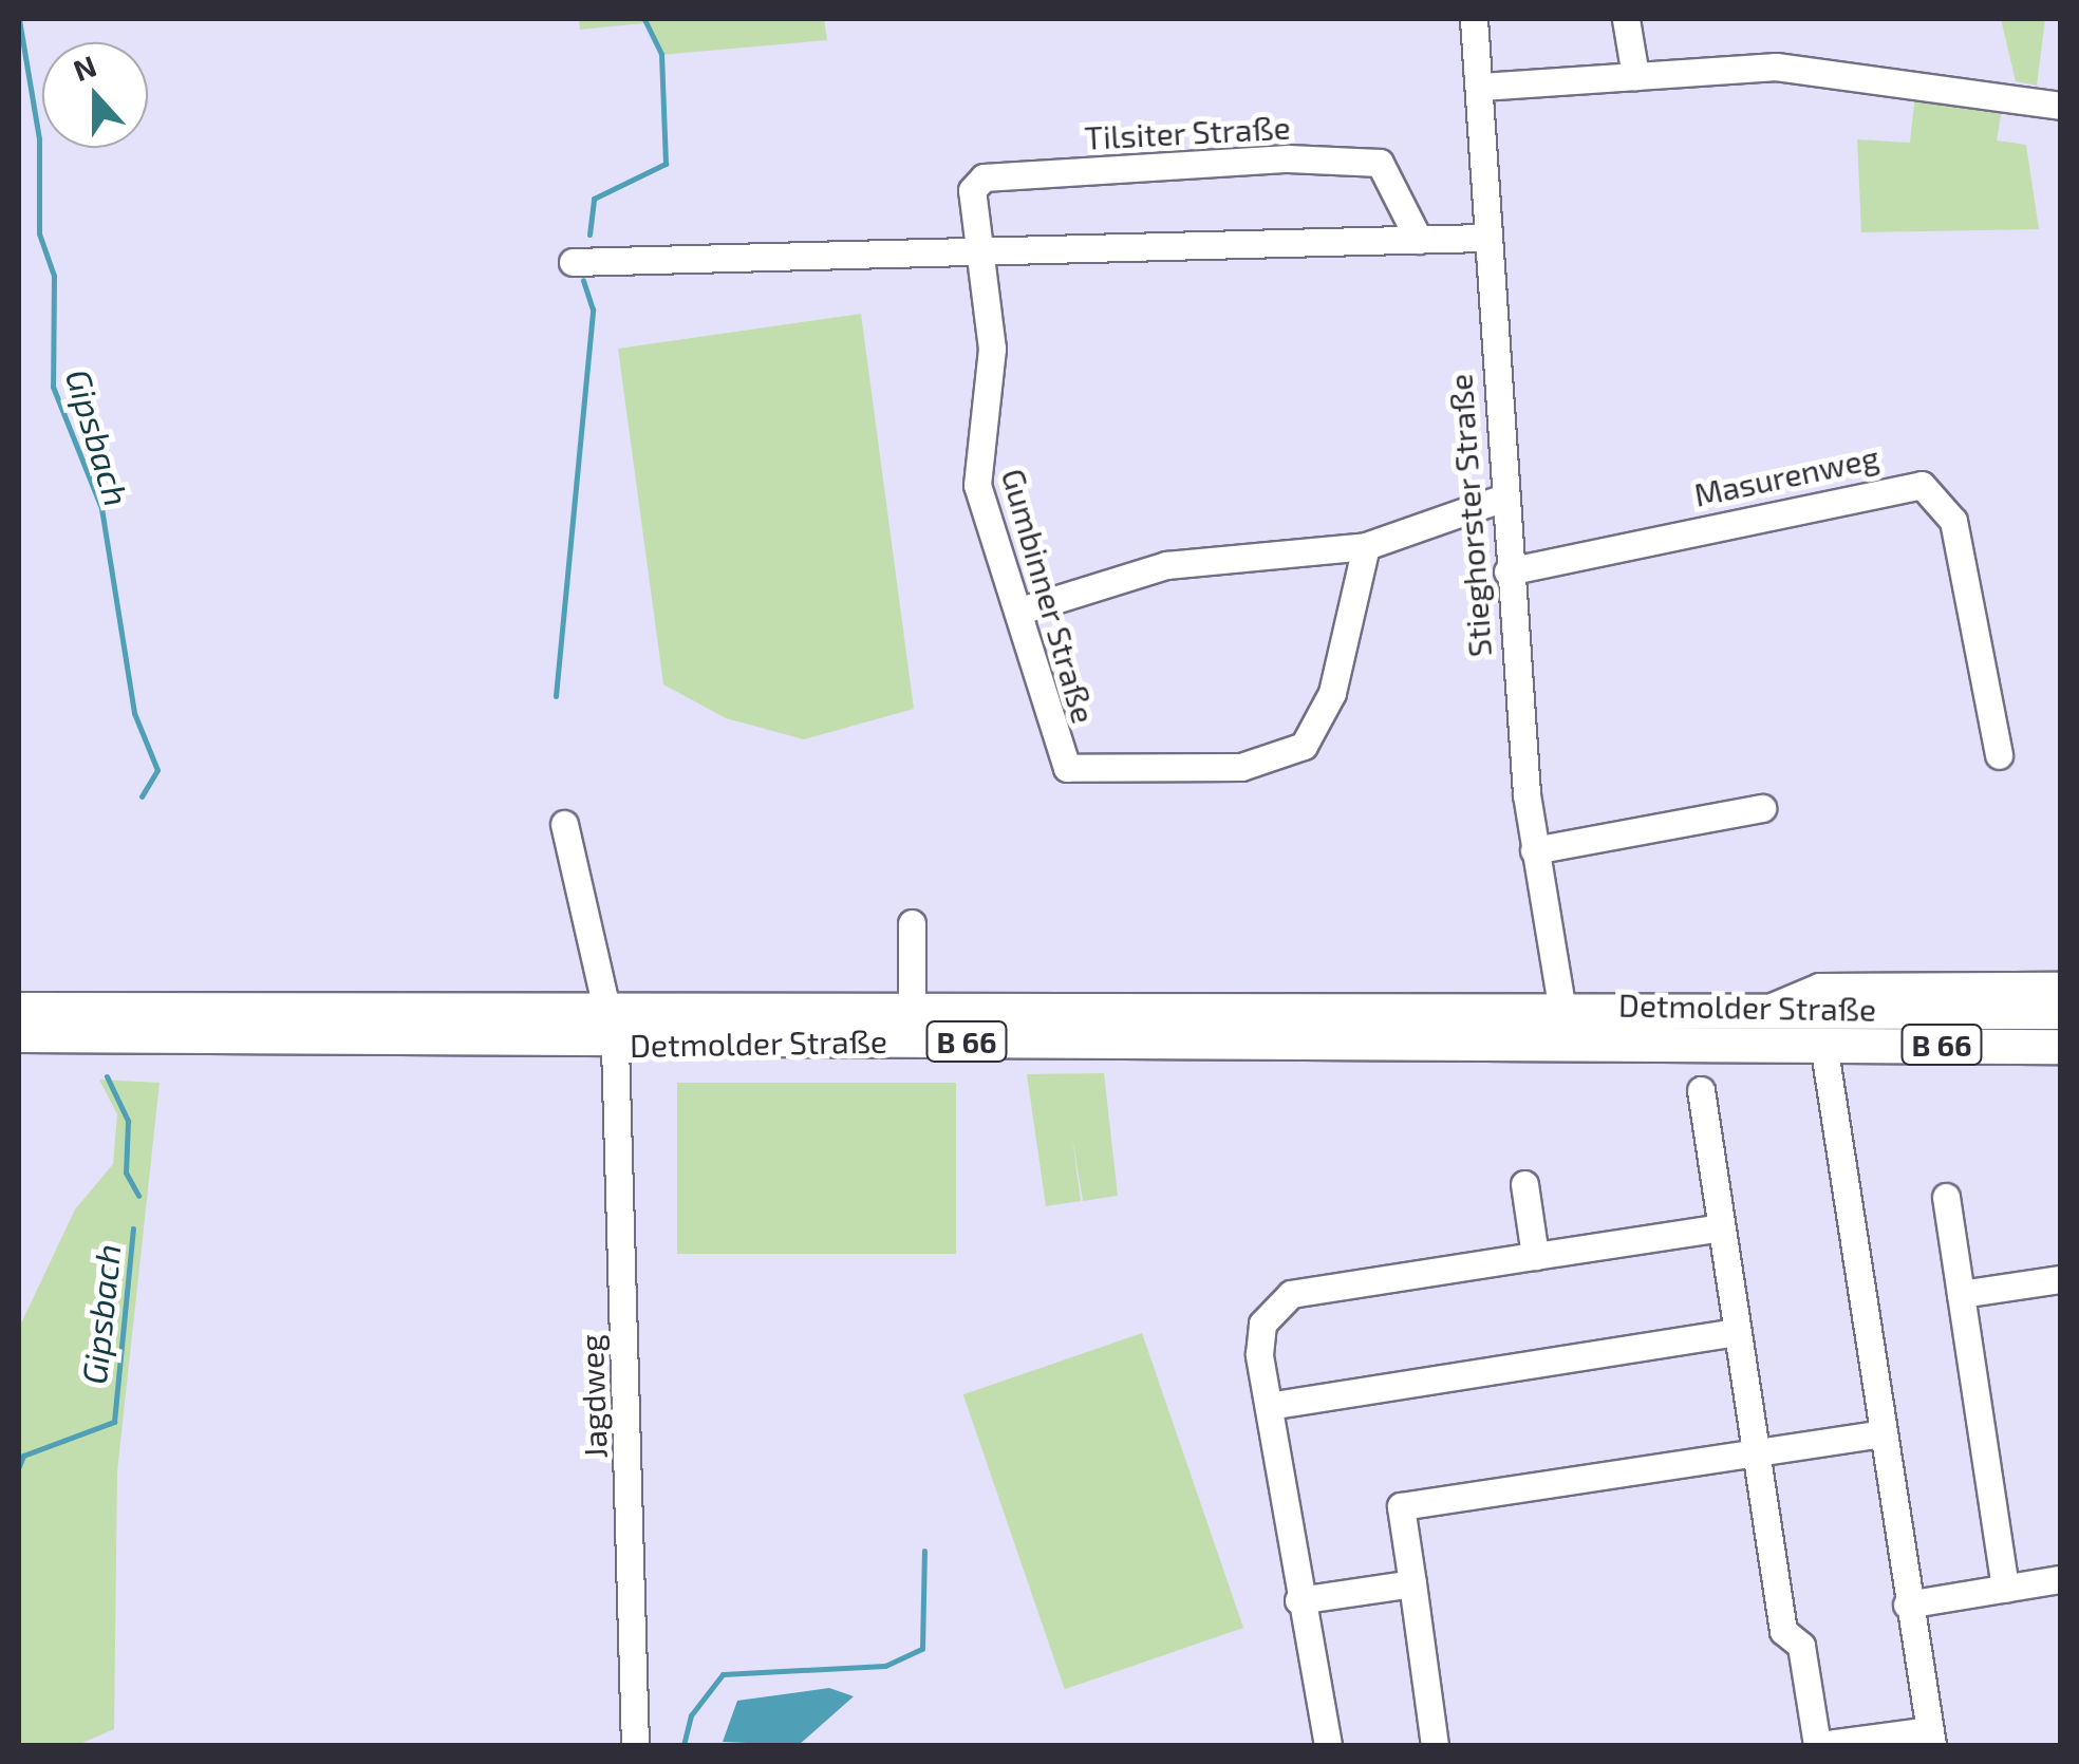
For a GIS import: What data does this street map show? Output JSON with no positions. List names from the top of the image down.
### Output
{
  "streets": {
    "main road": ["Detmolder Straße", "B 66"],
    "street": [
      "Tilsiter Straße",
      "Masurenweg",
      "Stieghorster Straße",
      "Gumbinner Straße",
      "Jagdweg"
    ]
  },
  "crossings": [
    ["Tilsiter Straße", "Gumbinner Straße"],
    ["Masurenweg", "Stieghorster Straße"],
    ["Stieghorster Straße", "Detmolder Straße"],
    ["Detmolder Straße", "Jagdweg"]
  ],
  "water": ["Gipsbach"],
  "north": "top"
}
